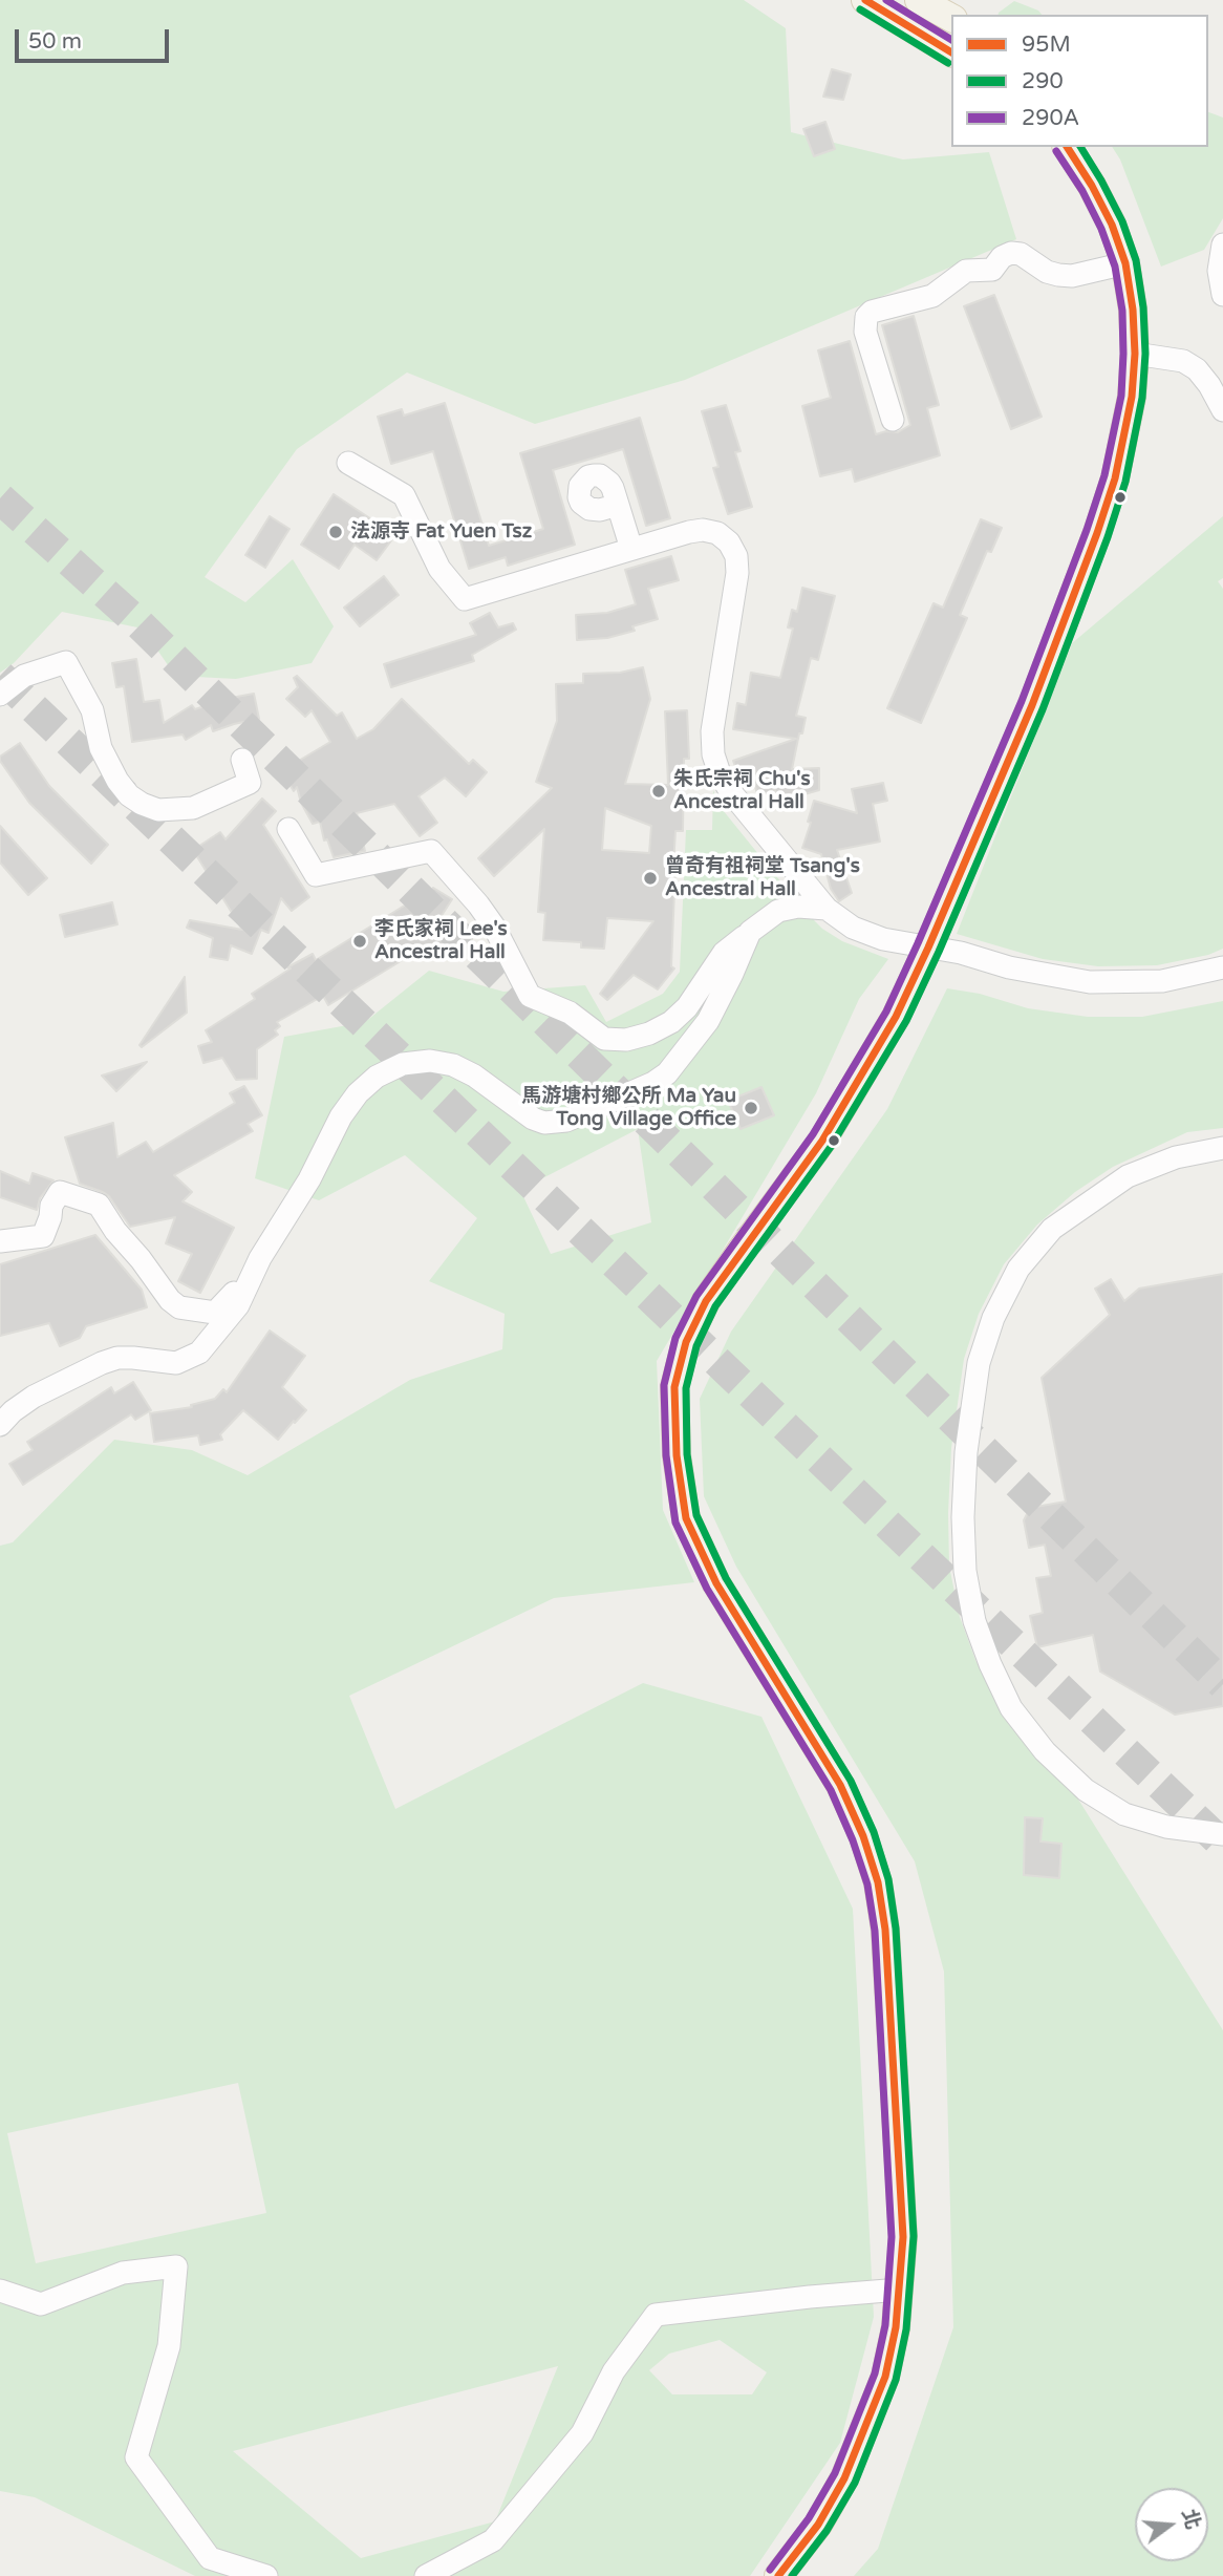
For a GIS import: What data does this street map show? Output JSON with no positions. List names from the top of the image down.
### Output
{
  "places": [
    "法源寺 Fat Yuen Tsz",
    "朱氏宗祠 Chu's Ancestral Hall",
    "曾奇有祖祠堂 Tsang's Ancestral Hall",
    "李氏家祠 Lee's Ancestral Hall",
    "馬游塘村鄉公所 Ma Yau Tong Village Office"
  ],
  "lines": ["transit line 95M", "transit line 290A", "transit line 290"],
  "legend": ["95M", "290", "290A"],
  "scale_bar": "50 m",
  "north": "right"
}
